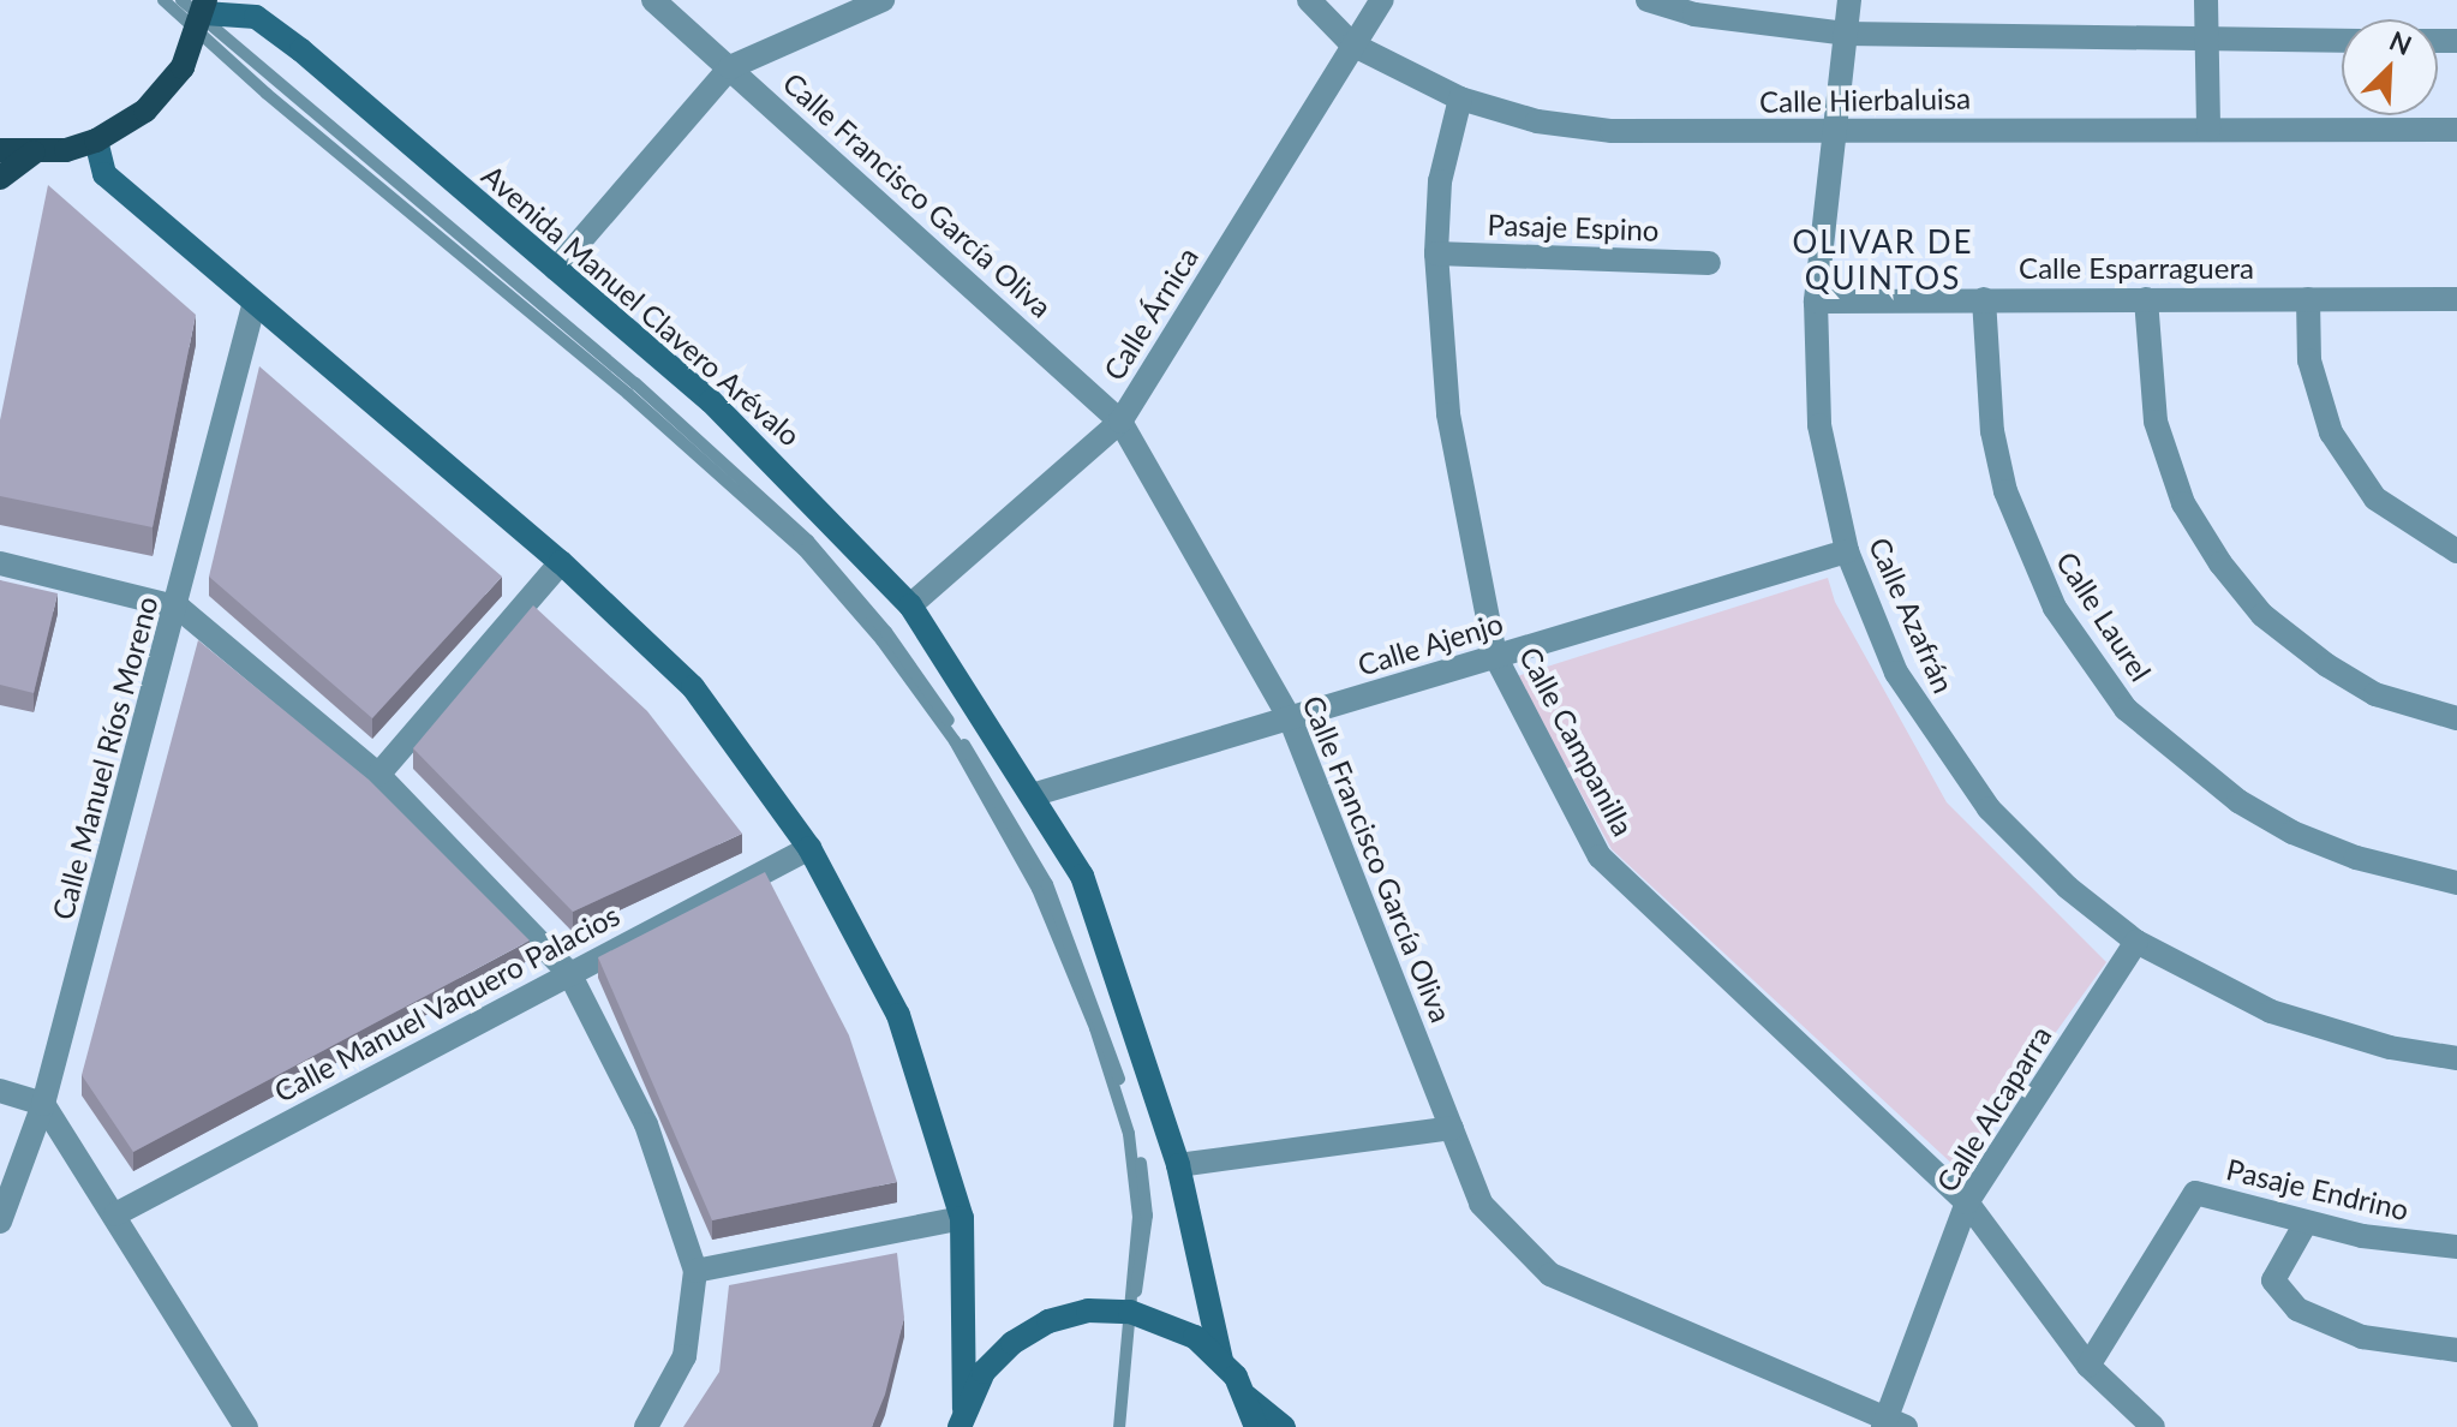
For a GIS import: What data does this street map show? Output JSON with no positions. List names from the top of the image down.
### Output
{
  "streets": {
    "main road": ["Avenida Manuel Clavero Arévalo"],
    "street": [
      "Calle Hierbaluisa",
      "Calle Francisco García Oliva",
      "Pasaje Espino",
      "Calle Esparraguera",
      "Calle Árnica",
      "Calle Azafrán",
      "Calle Laurel",
      "Calle Ajenjo",
      "Calle Campanilla",
      "Calle Manuel Ríos Moreno",
      "Calle Manuel Vaquero Palacios",
      "Calle Alcaparra",
      "Pasaje Endrino"
    ]
  },
  "crossings": [
    ["Calle Hierbaluisa", "Calle Árnica"],
    ["Calle Hierbaluisa", "Calle Azafrán"],
    ["Calle Hierbaluisa", "Calle Campanilla"],
    ["Calle Francisco García Oliva", "Calle Árnica"],
    ["Calle Francisco García Oliva", "Calle Ajenjo"],
    ["Calle Francisco García Oliva", "Calle Alcaparra"],
    ["Pasaje Espino", "Calle Campanilla"],
    ["Calle Esparraguera", "Calle Azafrán"],
    ["Calle Esparraguera", "Calle Laurel"],
    ["Avenida Manuel Clavero Arévalo", "Calle Árnica"],
    ["Avenida Manuel Clavero Arévalo", "Calle Ajenjo"],
    ["Calle Azafrán", "Calle Ajenjo"],
    ["Calle Azafrán", "Calle Alcaparra"],
    ["Calle Ajenjo", "Calle Campanilla"],
    ["Calle Campanilla", "Calle Alcaparra"],
    ["Calle Campanilla", "Pasaje Endrino"]
  ],
  "districts": ["OLIVAR DE QUINTOS"],
  "north": "top right"
}
